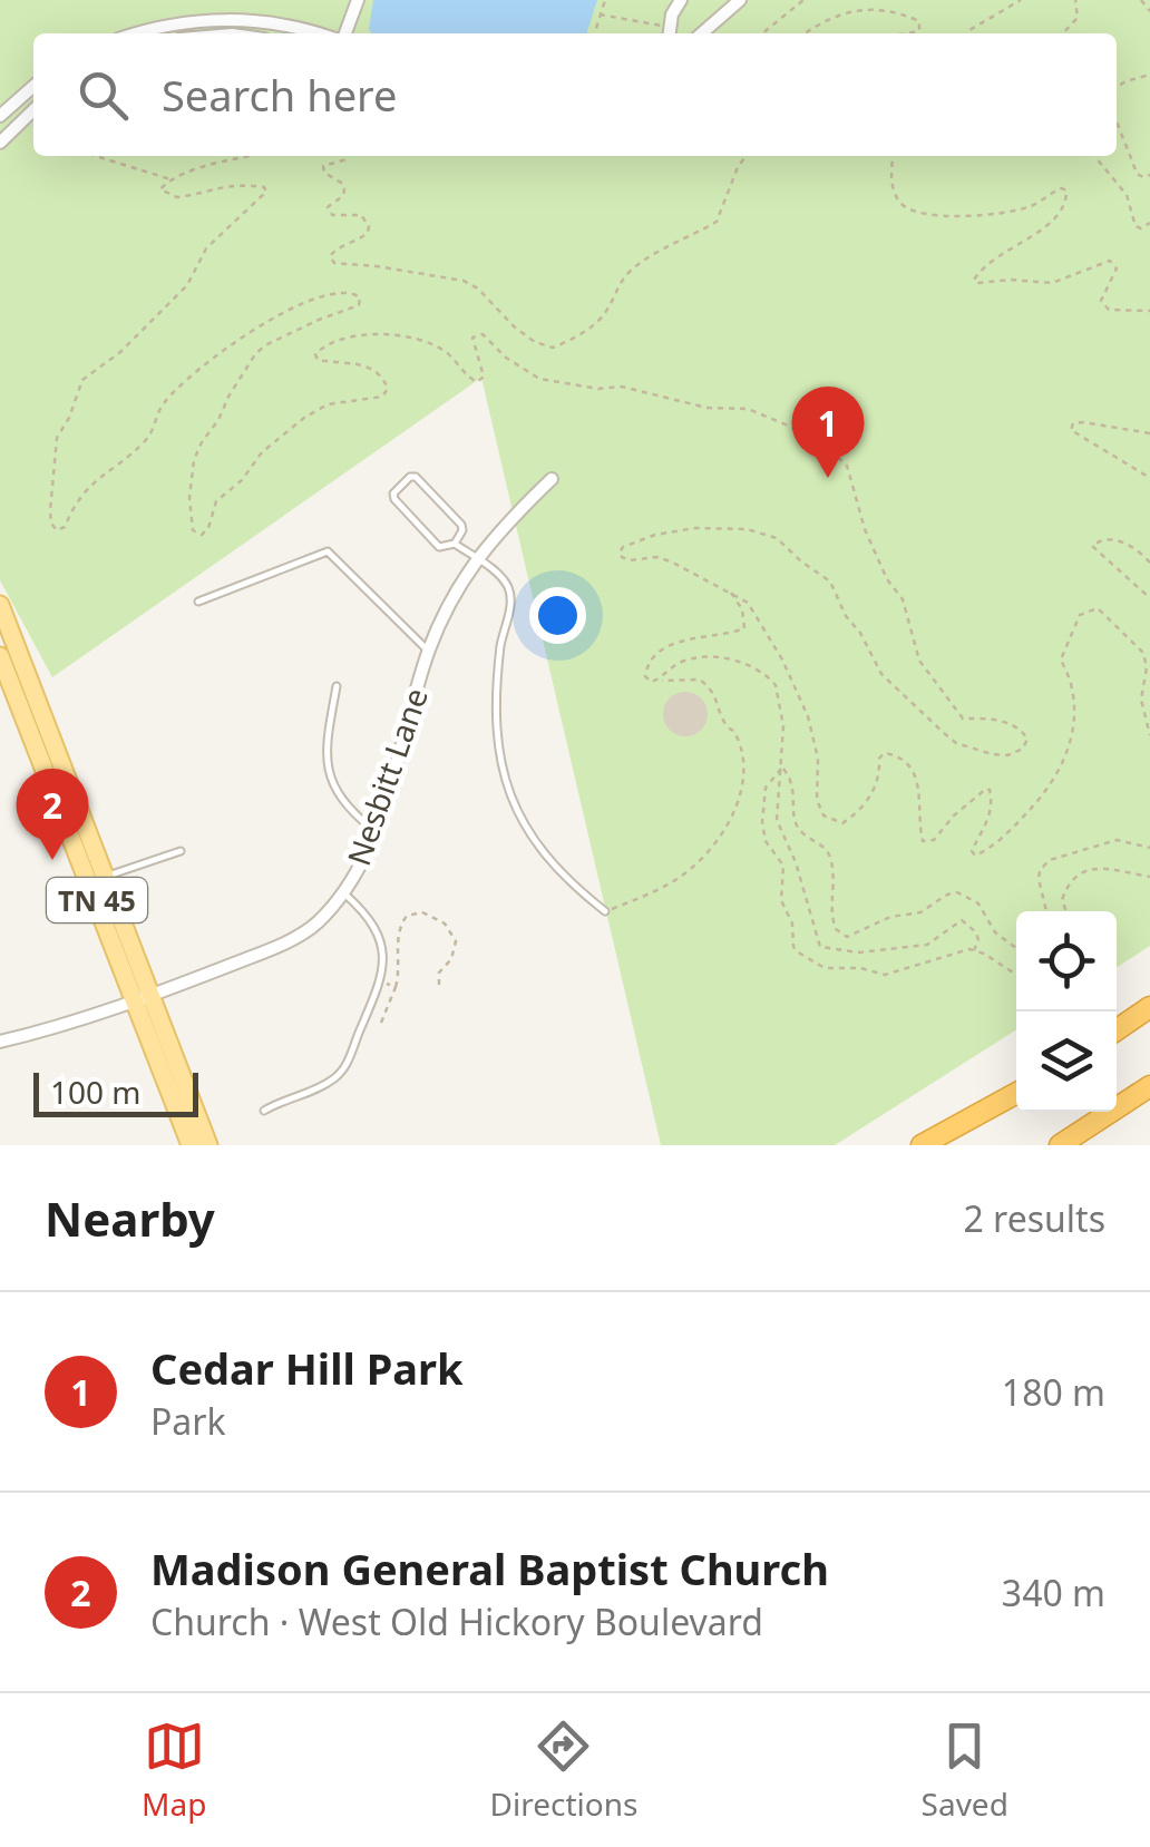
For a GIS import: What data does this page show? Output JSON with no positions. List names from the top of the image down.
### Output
{
  "streets": {
    "main road": ["TN 45"],
    "street": ["Nesbitt Lane"]
  },
  "crossings": [
    ["Nesbitt Lane", "TN 45"]
  ],
  "scale_bar": "100 m",
  "page": {
    "search": "Search here",
    "pins": ["1", "2"],
    "scale": "100 m",
    "heading": ["Nearby", "2 results"],
    "list": [
      {
        "mark": "1",
        "name": "Cedar Hill Park",
        "note": "Park",
        "value": "180 m"
      },
      {
        "mark": "2",
        "name": "Madison General Baptist Church",
        "note": "Church · West Old Hickory Boulevard",
        "value": "340 m"
      }
    ],
    "nav": ["Map", "Directions", "Saved"]
  }
}
